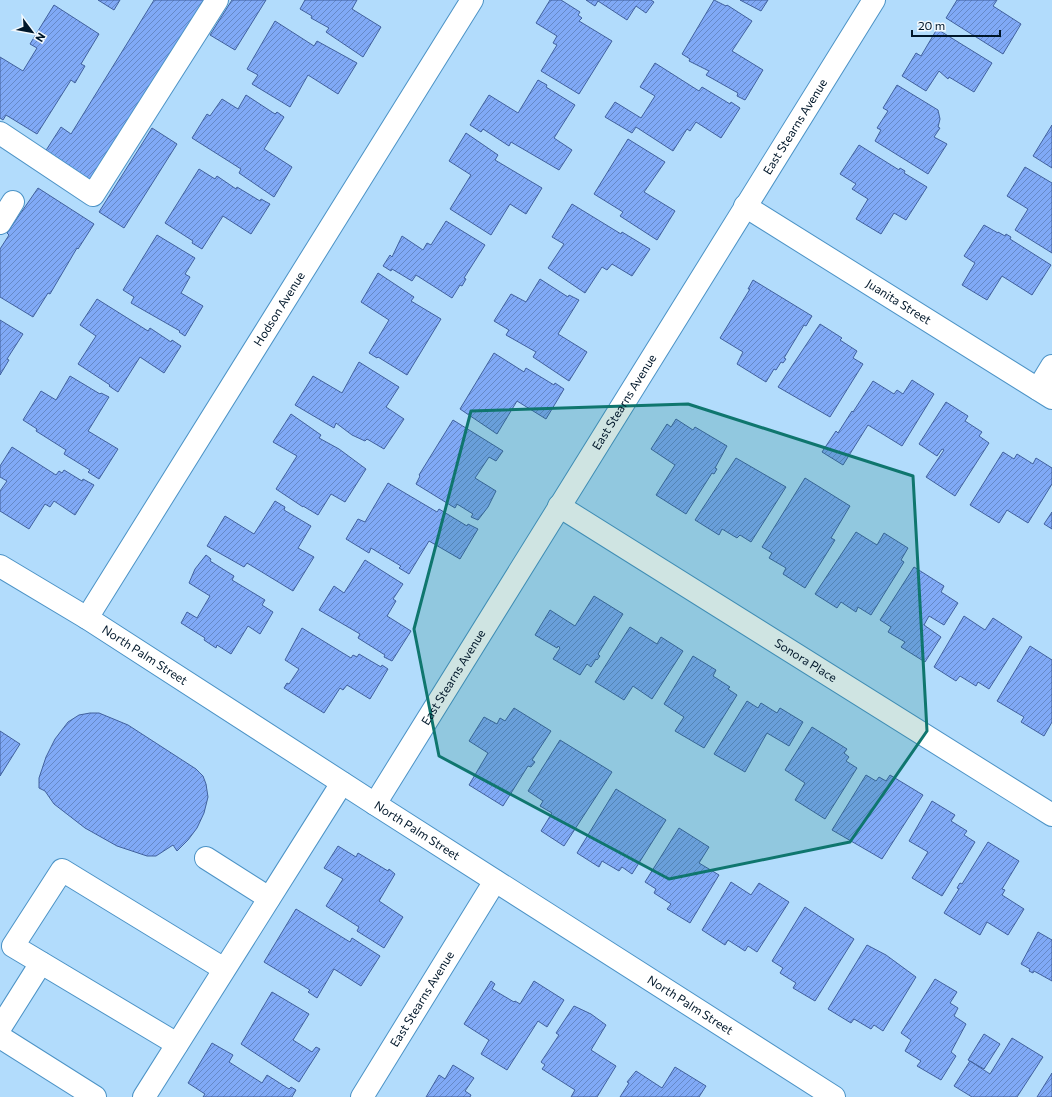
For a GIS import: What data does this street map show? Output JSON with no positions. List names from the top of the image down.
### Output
{
  "streets": {
    "street": [
      "East Stearns Avenue",
      "Juanita Street",
      "Hodson Avenue",
      "North Palm Street",
      "Sonora Place"
    ]
  },
  "crossings": [
    ["East Stearns Avenue", "Juanita Street"],
    ["East Stearns Avenue", "North Palm Street"],
    ["East Stearns Avenue", "Sonora Place"],
    ["Hodson Avenue", "North Palm Street"]
  ],
  "scale_bar": "20 m",
  "north": "bottom right"
}
